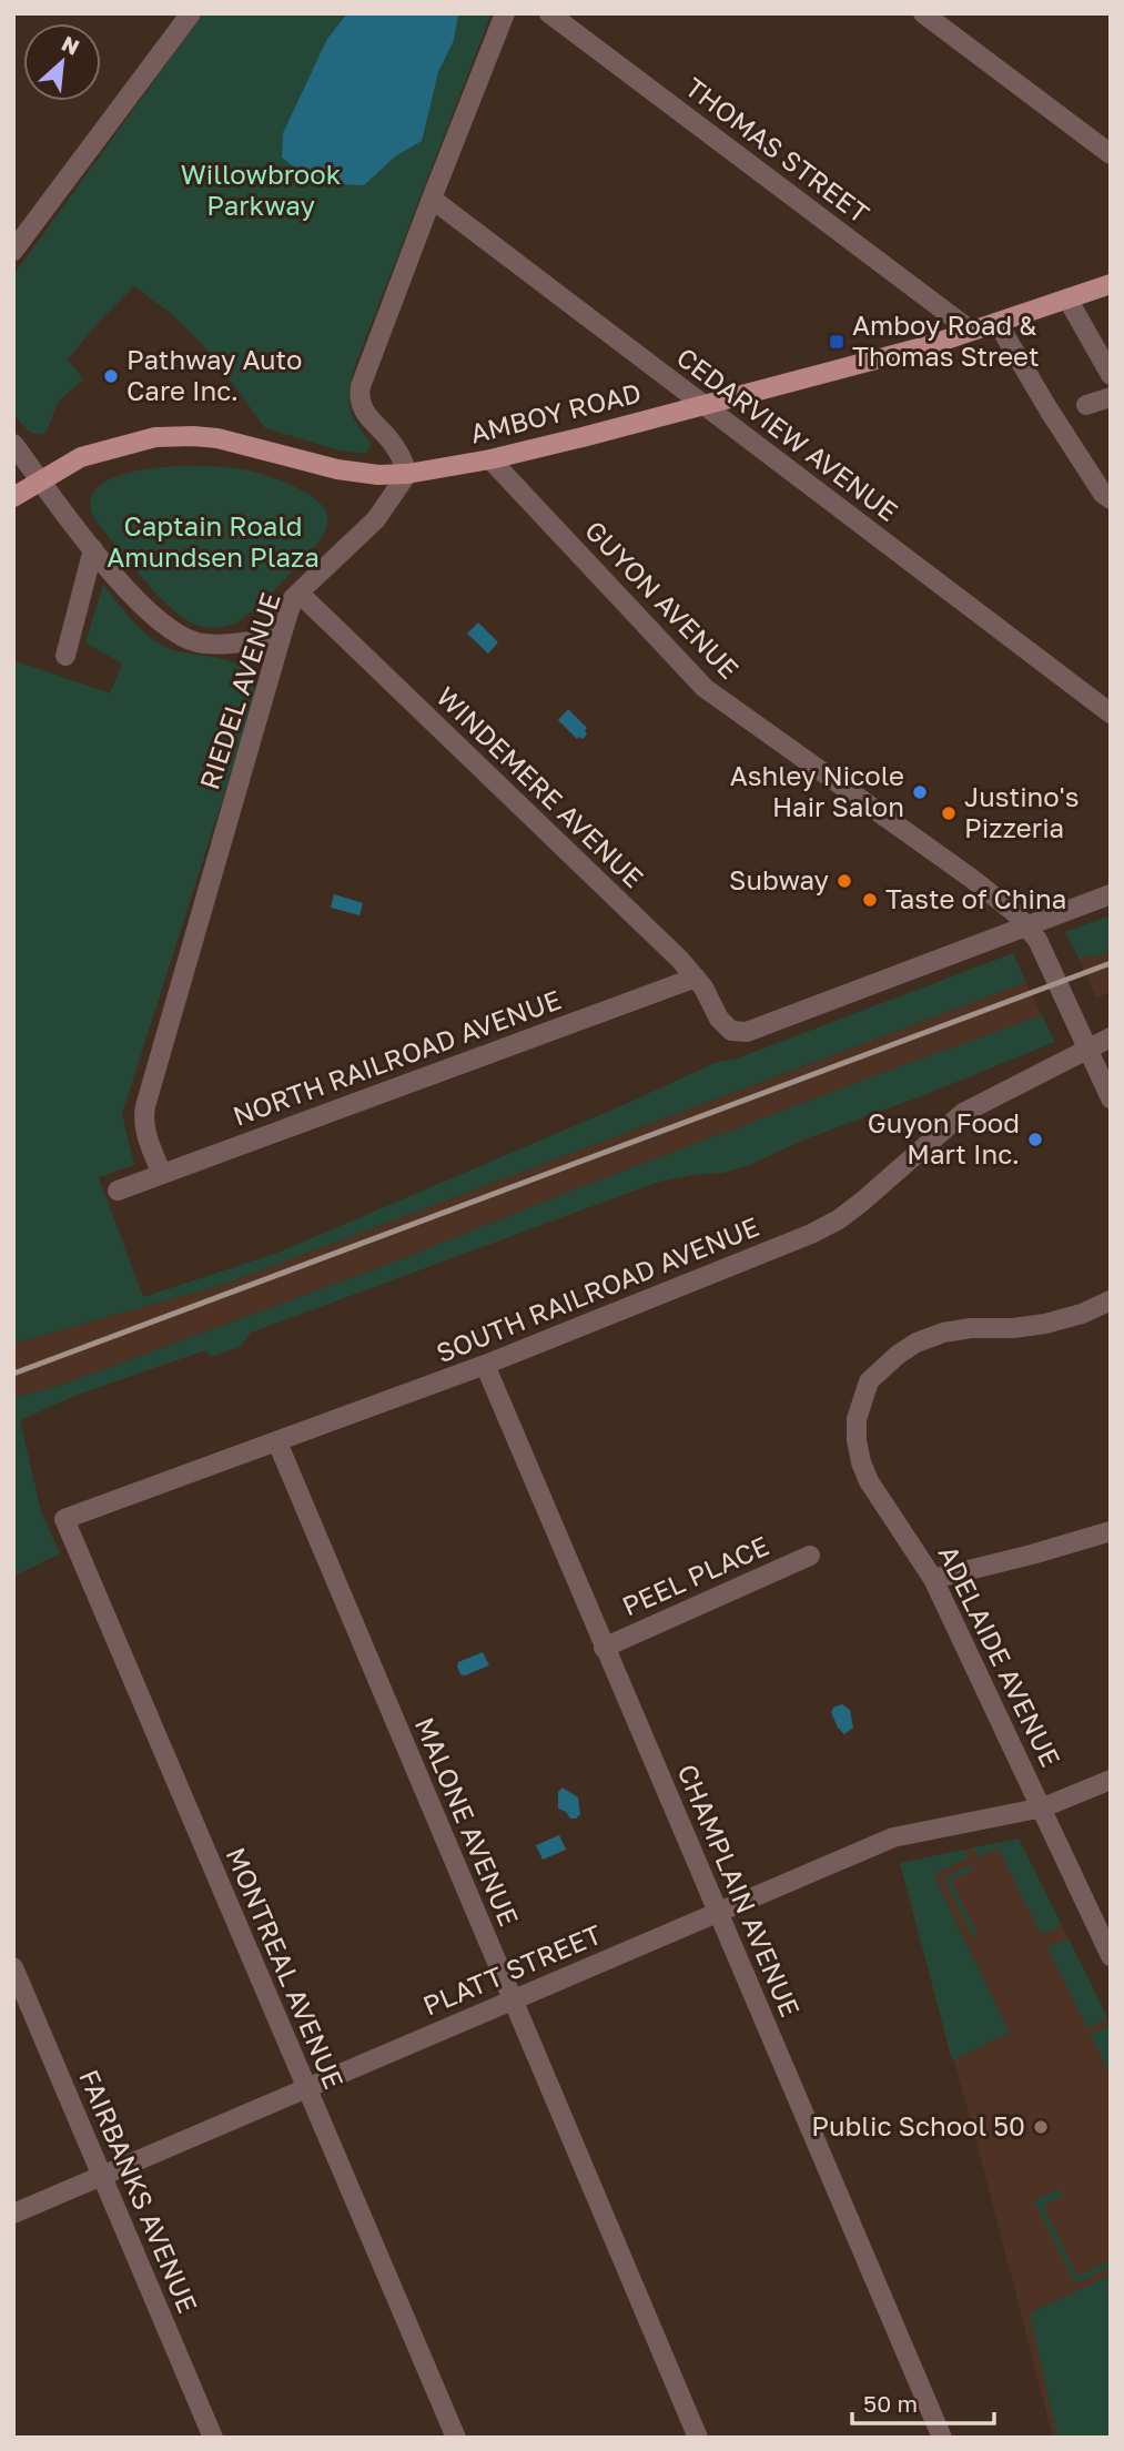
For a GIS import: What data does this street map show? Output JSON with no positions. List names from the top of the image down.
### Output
{
  "streets": {
    "main road": ["AMBOY ROAD"],
    "street": [
      "THOMAS STREET",
      "CEDARVIEW AVENUE",
      "GUYON AVENUE",
      "RIEDEL AVENUE",
      "WINDEMERE AVENUE",
      "NORTH RAILROAD AVENUE",
      "SOUTH RAILROAD AVENUE",
      "PEEL PLACE",
      "ADELAIDE AVENUE",
      "MALONE AVENUE",
      "CHAMPLAIN AVENUE",
      "MONTREAL AVENUE",
      "PLATT STREET",
      "FAIRBANKS AVENUE"
    ]
  },
  "crossings": [
    ["THOMAS STREET", "AMBOY ROAD"],
    ["AMBOY ROAD", "CEDARVIEW AVENUE"],
    ["AMBOY ROAD", "GUYON AVENUE"],
    ["AMBOY ROAD", "RIEDEL AVENUE"],
    ["GUYON AVENUE", "WINDEMERE AVENUE"],
    ["GUYON AVENUE", "SOUTH RAILROAD AVENUE"],
    ["RIEDEL AVENUE", "WINDEMERE AVENUE"],
    ["RIEDEL AVENUE", "NORTH RAILROAD AVENUE"],
    ["WINDEMERE AVENUE", "NORTH RAILROAD AVENUE"],
    ["SOUTH RAILROAD AVENUE", "MALONE AVENUE"],
    ["SOUTH RAILROAD AVENUE", "CHAMPLAIN AVENUE"],
    ["SOUTH RAILROAD AVENUE", "MONTREAL AVENUE"],
    ["PEEL PLACE", "CHAMPLAIN AVENUE"],
    ["ADELAIDE AVENUE", "PLATT STREET"],
    ["MALONE AVENUE", "PLATT STREET"],
    ["CHAMPLAIN AVENUE", "PLATT STREET"],
    ["MONTREAL AVENUE", "PLATT STREET"],
    ["PLATT STREET", "FAIRBANKS AVENUE"]
  ],
  "parks": ["Willowbrook Parkway", "Captain Roald Amundsen Plaza"],
  "places": {
    "transit": ["Amboy Road & Thomas Street"],
    "other": [
      "Pathway Auto Care Inc.",
      "Ashley Nicole Hair Salon",
      "Justino's Pizzeria",
      "Subway",
      "Taste of China",
      "Guyon Food Mart Inc.",
      "Public School 50"
    ]
  },
  "scale_bar": "50 m",
  "north": "top right"
}
